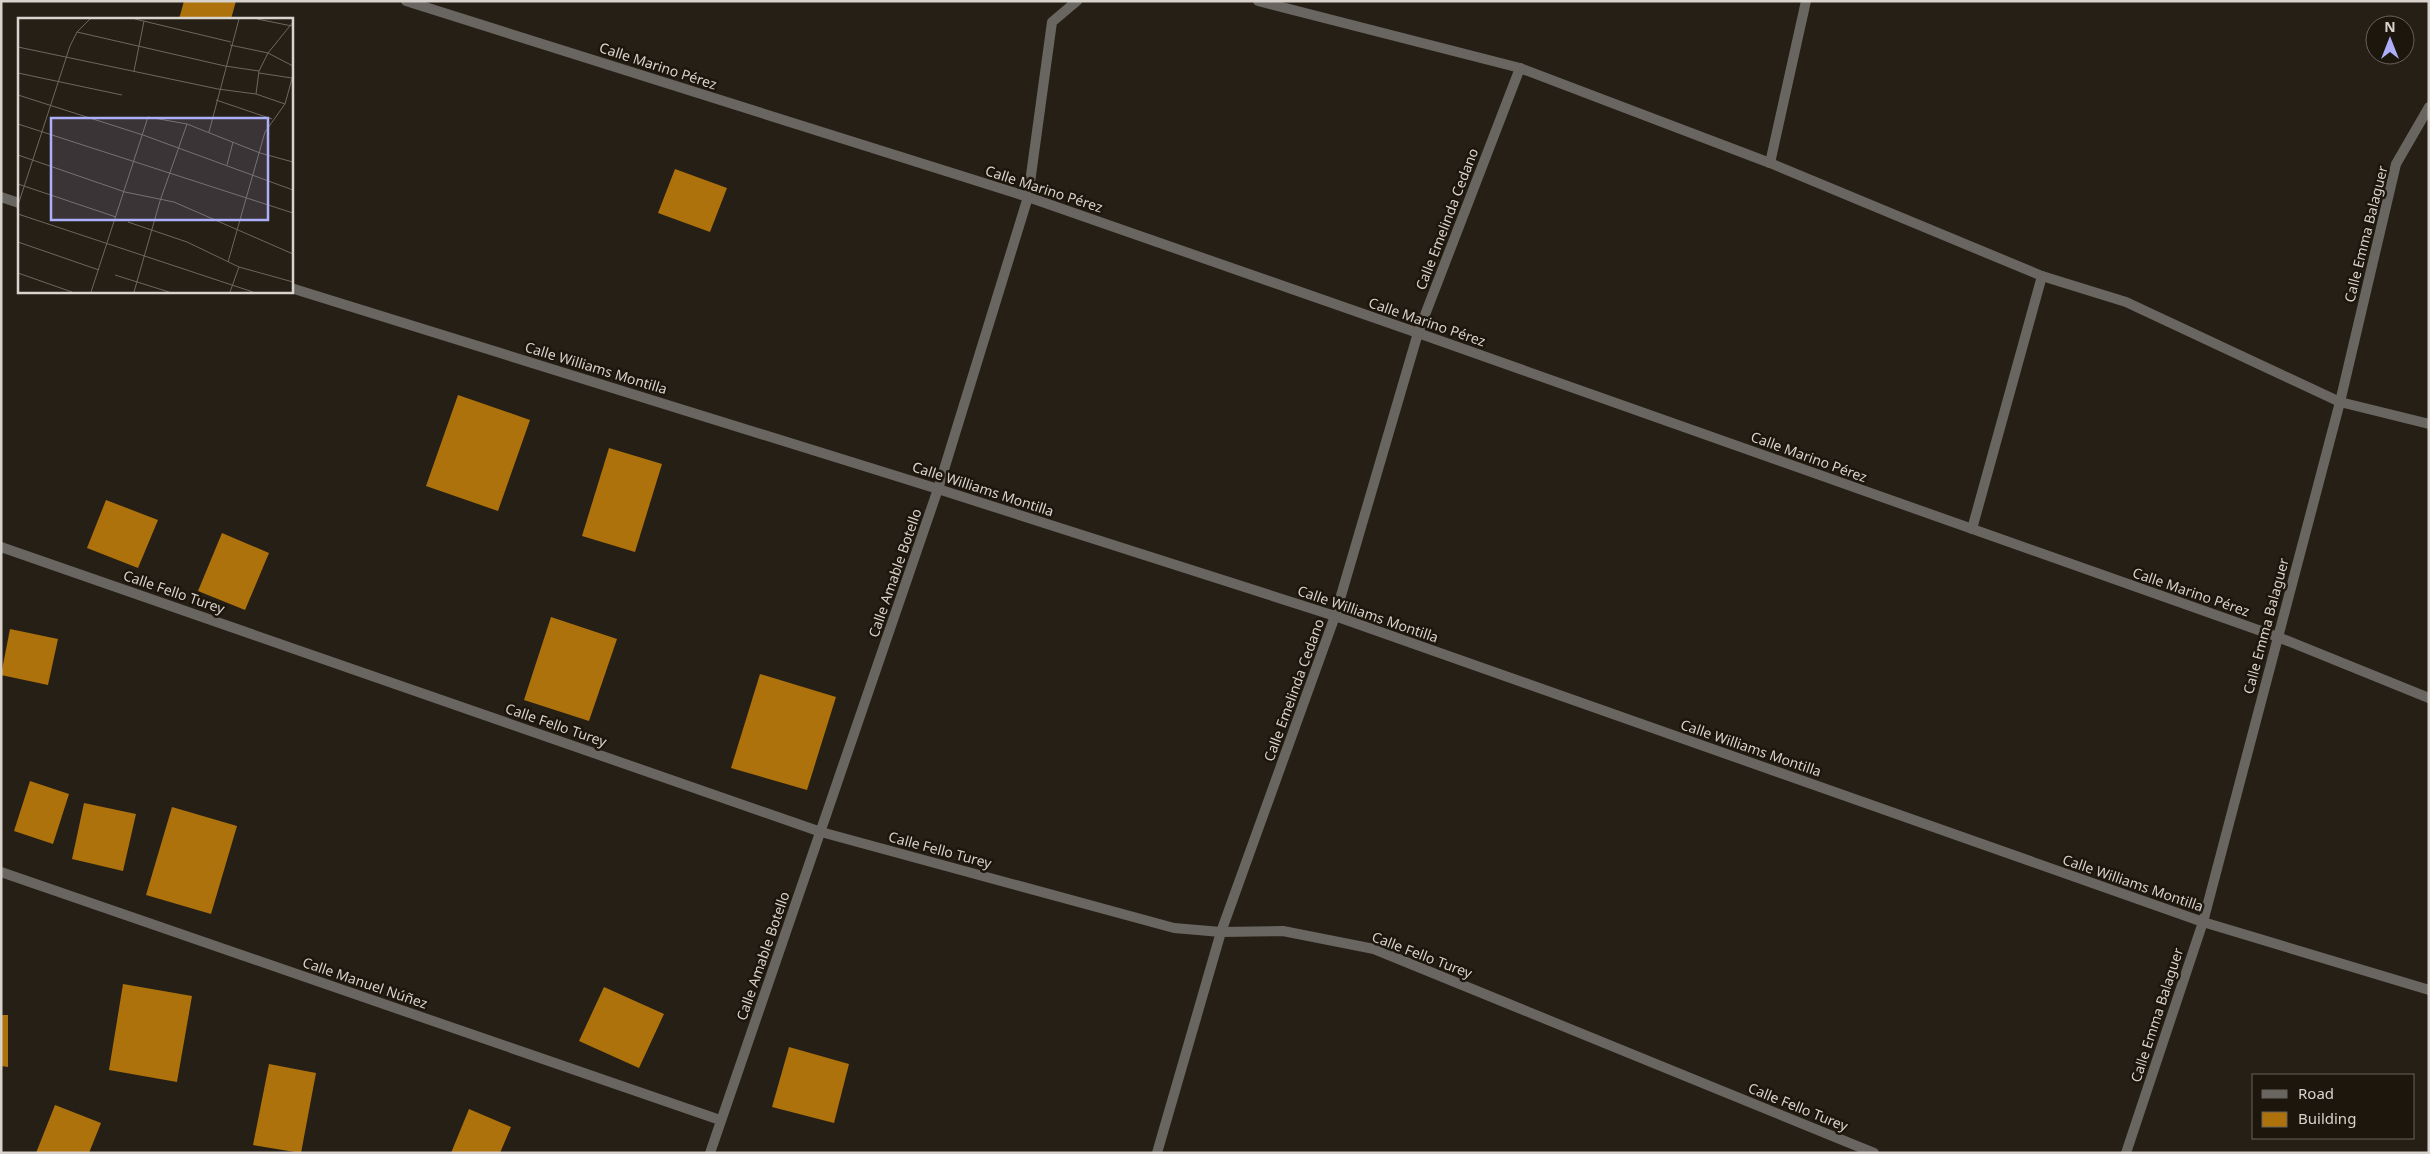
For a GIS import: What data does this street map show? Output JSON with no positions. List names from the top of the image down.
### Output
{
  "streets": {
    "street": [
      "Calle Marino Pérez",
      "Calle Emelinda Cedano",
      "Calle Emma Balaguer",
      "Calle Williams Montilla",
      "Calle Amable Botello",
      "Calle Fello Turey",
      "Calle Manuel Núñez"
    ]
  },
  "crossings": [
    ["Calle Marino Pérez", "Calle Emelinda Cedano"],
    ["Calle Marino Pérez", "Calle Emma Balaguer"],
    ["Calle Marino Pérez", "Calle Amable Botello"],
    ["Calle Emelinda Cedano", "Calle Williams Montilla"],
    ["Calle Emelinda Cedano", "Calle Fello Turey"],
    ["Calle Emma Balaguer", "Calle Williams Montilla"],
    ["Calle Williams Montilla", "Calle Amable Botello"],
    ["Calle Amable Botello", "Calle Fello Turey"],
    ["Calle Amable Botello", "Calle Manuel Núñez"]
  ],
  "legend": ["Road", "Building"],
  "north": "top"
}
